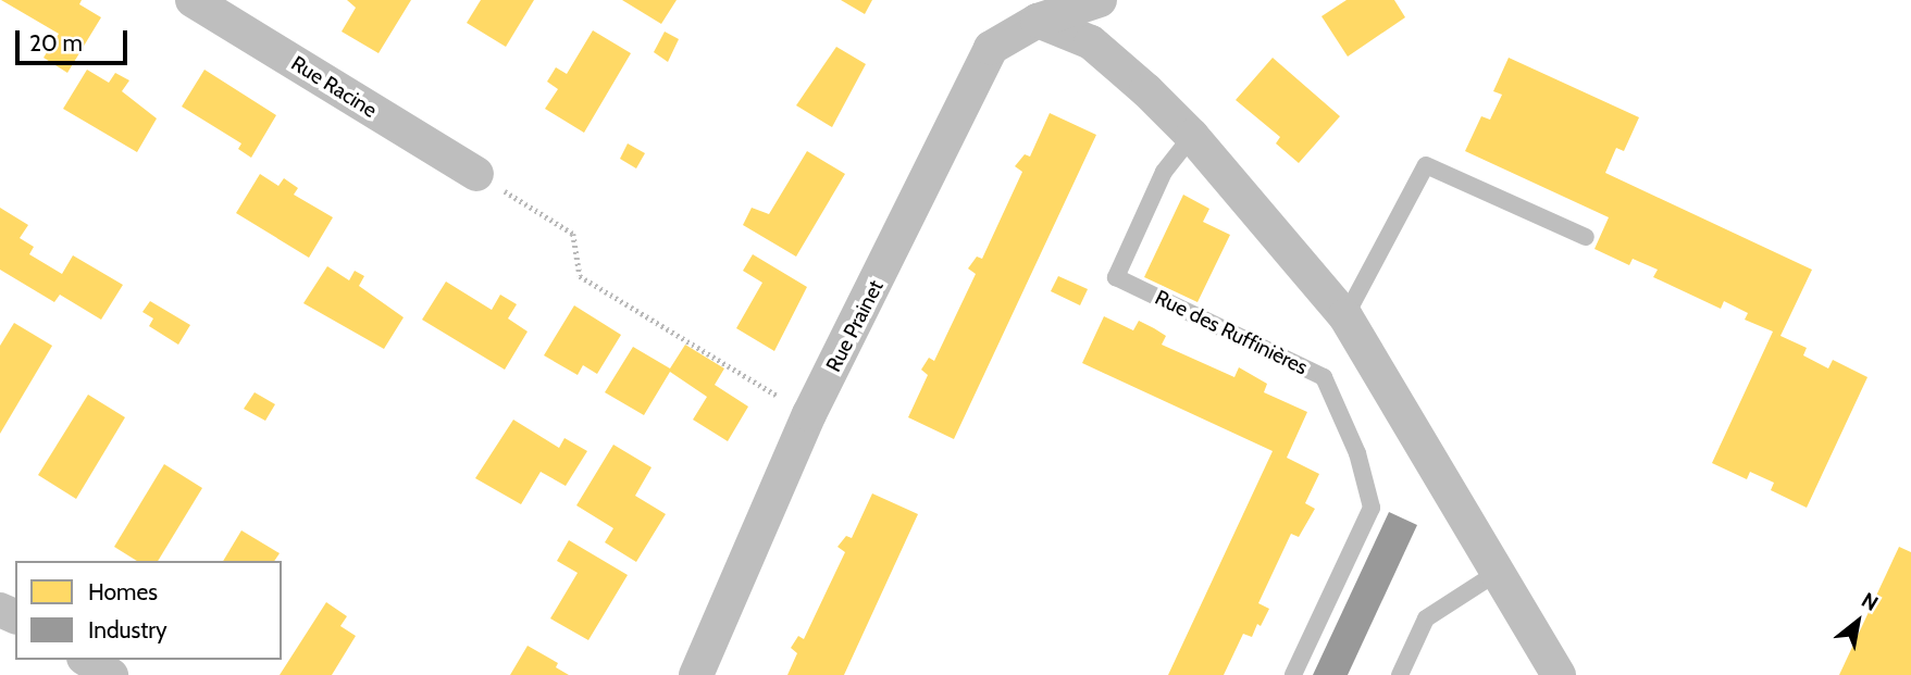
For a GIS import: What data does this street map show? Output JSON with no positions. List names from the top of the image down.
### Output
{
  "streets": {
    "street": ["Rue Racine", "Rue Prainet"],
    "lane": ["Rue des Ruffinières"]
  },
  "legend": ["Homes", "Industry"],
  "scale_bar": "20 m",
  "north": "top right"
}
